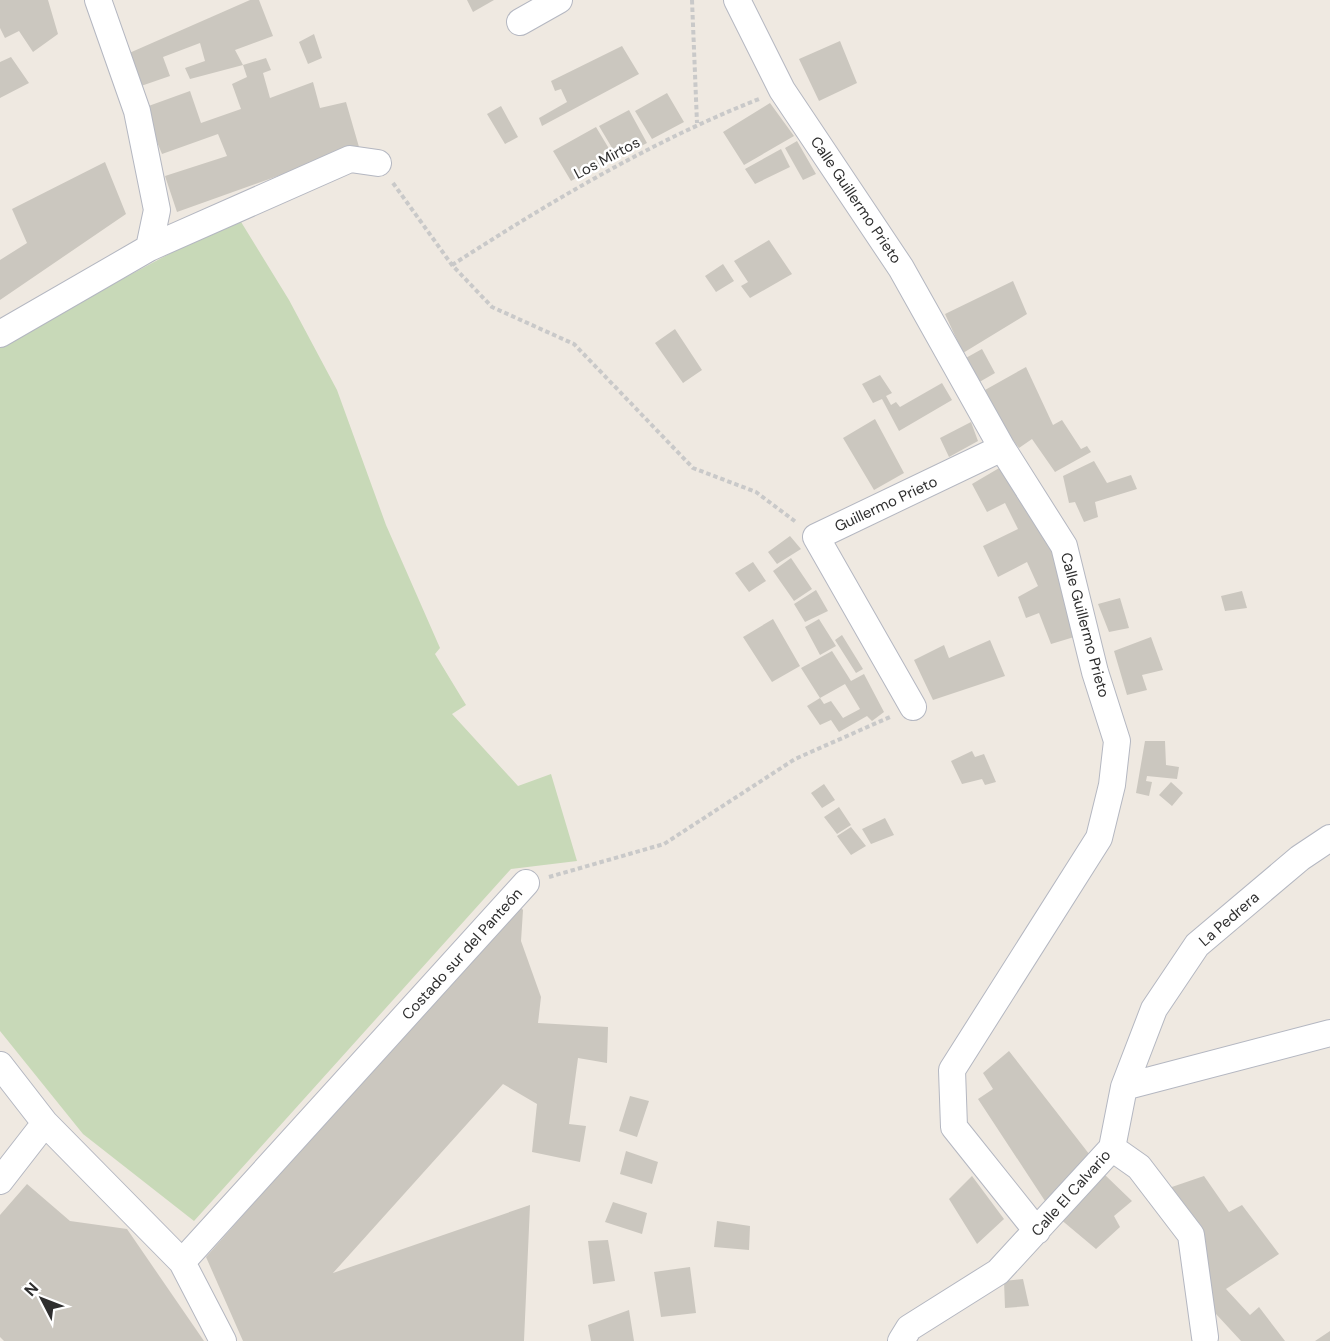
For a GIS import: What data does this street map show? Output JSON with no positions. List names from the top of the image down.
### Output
{
  "streets": {
    "street": [
      "Calle Guillermo Prieto",
      "Guillermo Prieto",
      "La Pedrera",
      "Costado sur del Panteón",
      "Calle El Calvario"
    ],
    "path": ["Los Mirtos"]
  },
  "crossings": [
    ["Los Mirtos", "Calle Guillermo Prieto"],
    ["Calle Guillermo Prieto", "Guillermo Prieto"],
    ["Calle Guillermo Prieto", "Calle El Calvario"],
    ["Guillermo Prieto", "Costado sur del Panteón"],
    ["La Pedrera", "Calle El Calvario"]
  ],
  "north": "top left"
}
